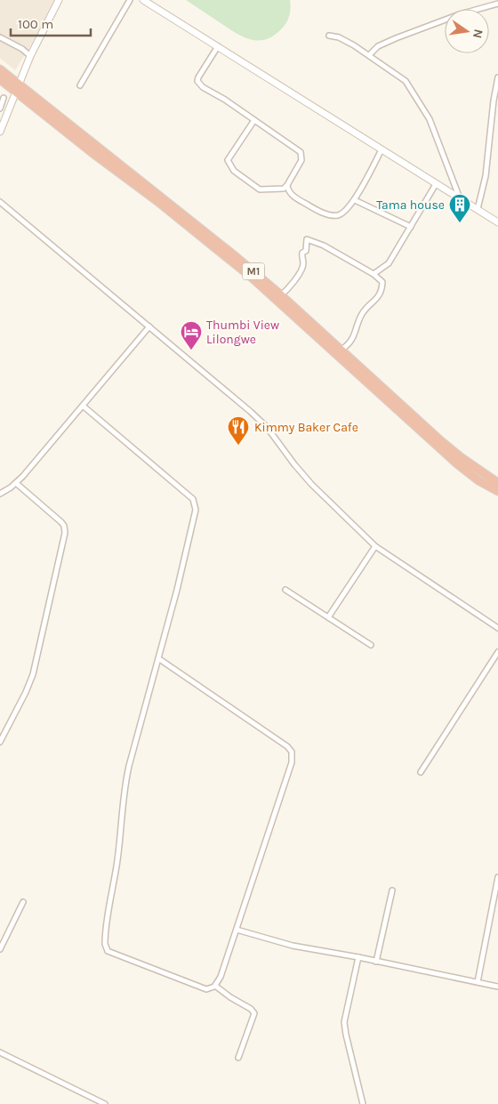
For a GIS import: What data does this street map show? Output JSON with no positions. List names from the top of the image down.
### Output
{
  "streets": {
    "highway": ["M1"]
  },
  "places": {
    "building": ["Tama house"],
    "hotel": ["Thumbi View Lilongwe"],
    "restaurant": ["Kimmy Baker Cafe"]
  },
  "scale_bar": "100 m",
  "north": "right"
}
